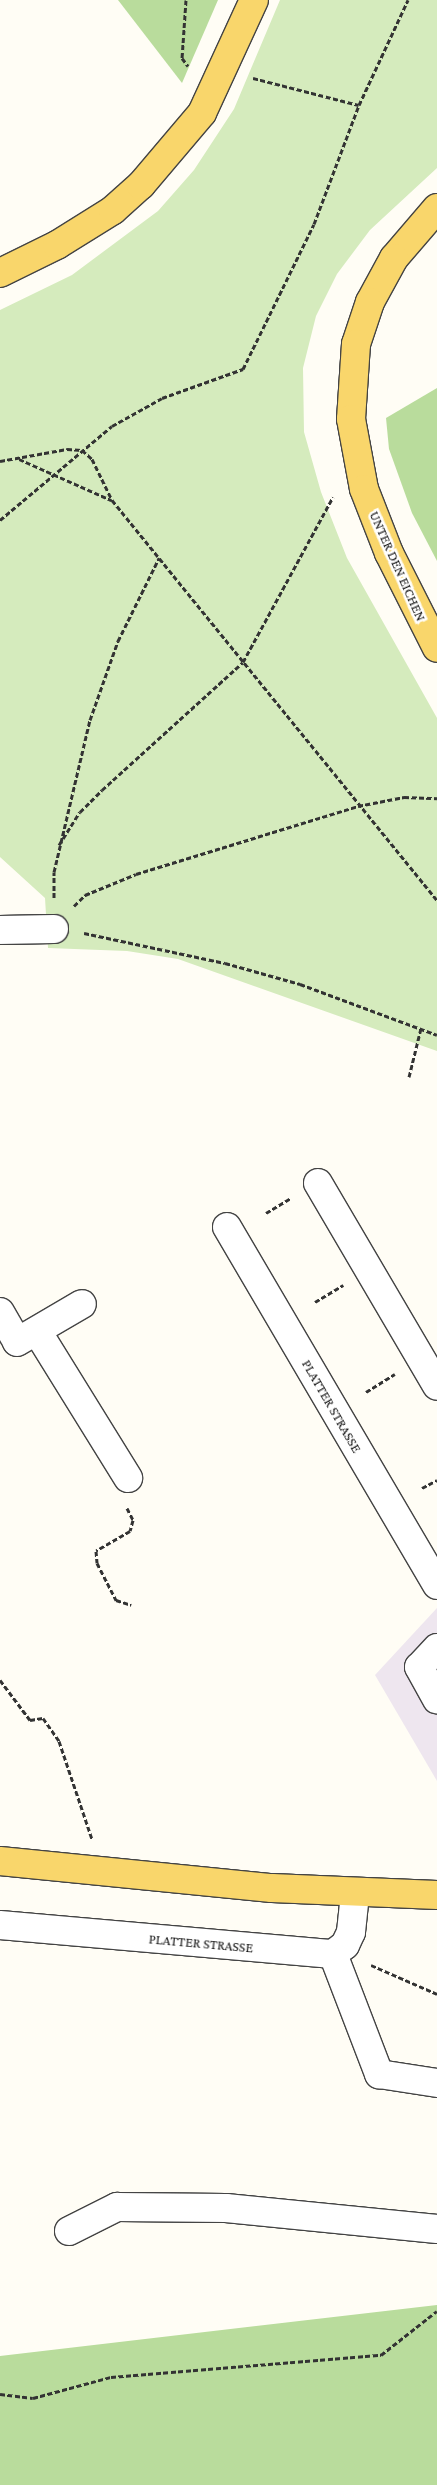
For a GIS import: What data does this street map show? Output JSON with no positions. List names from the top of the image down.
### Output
{
  "streets": {
    "main road": ["UNTER DEN EICHEN"],
    "street": ["PLATTER STRASSE"]
  }
}
